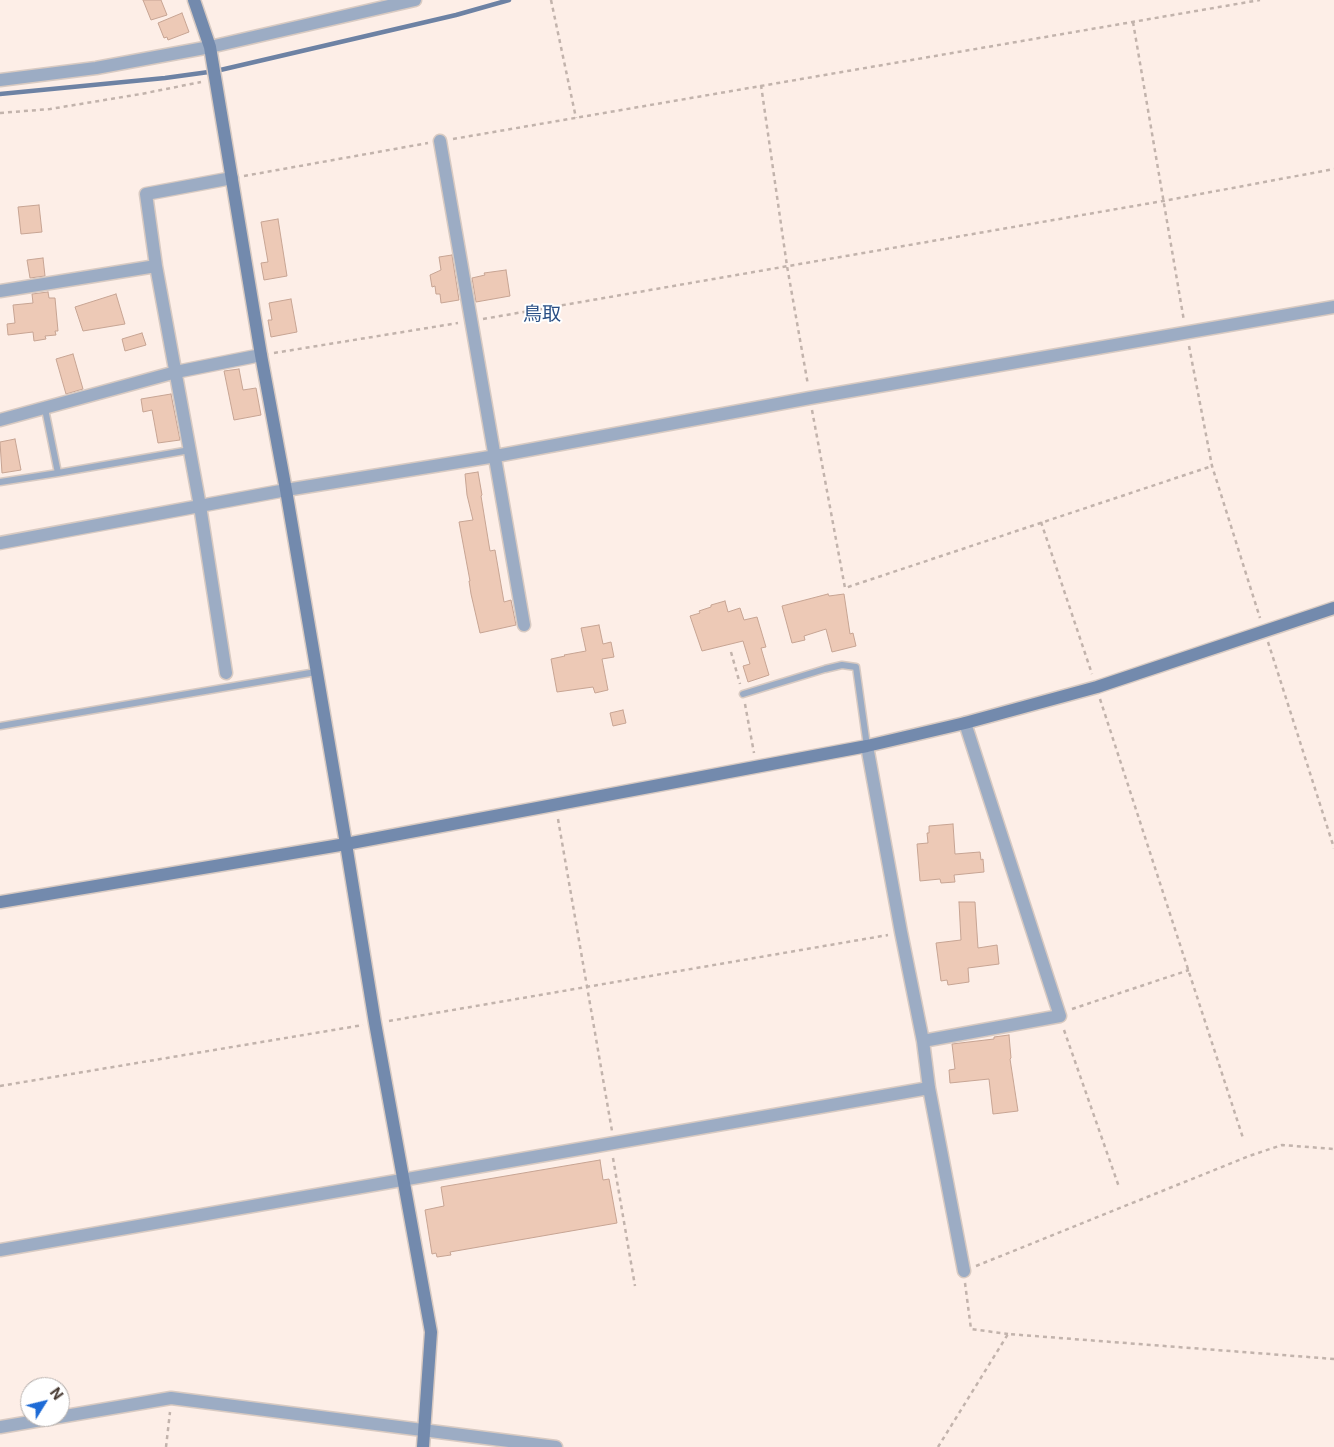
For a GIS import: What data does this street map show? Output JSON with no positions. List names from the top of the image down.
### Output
{
  "districts": ["鳥取"],
  "north": "top right"
}
